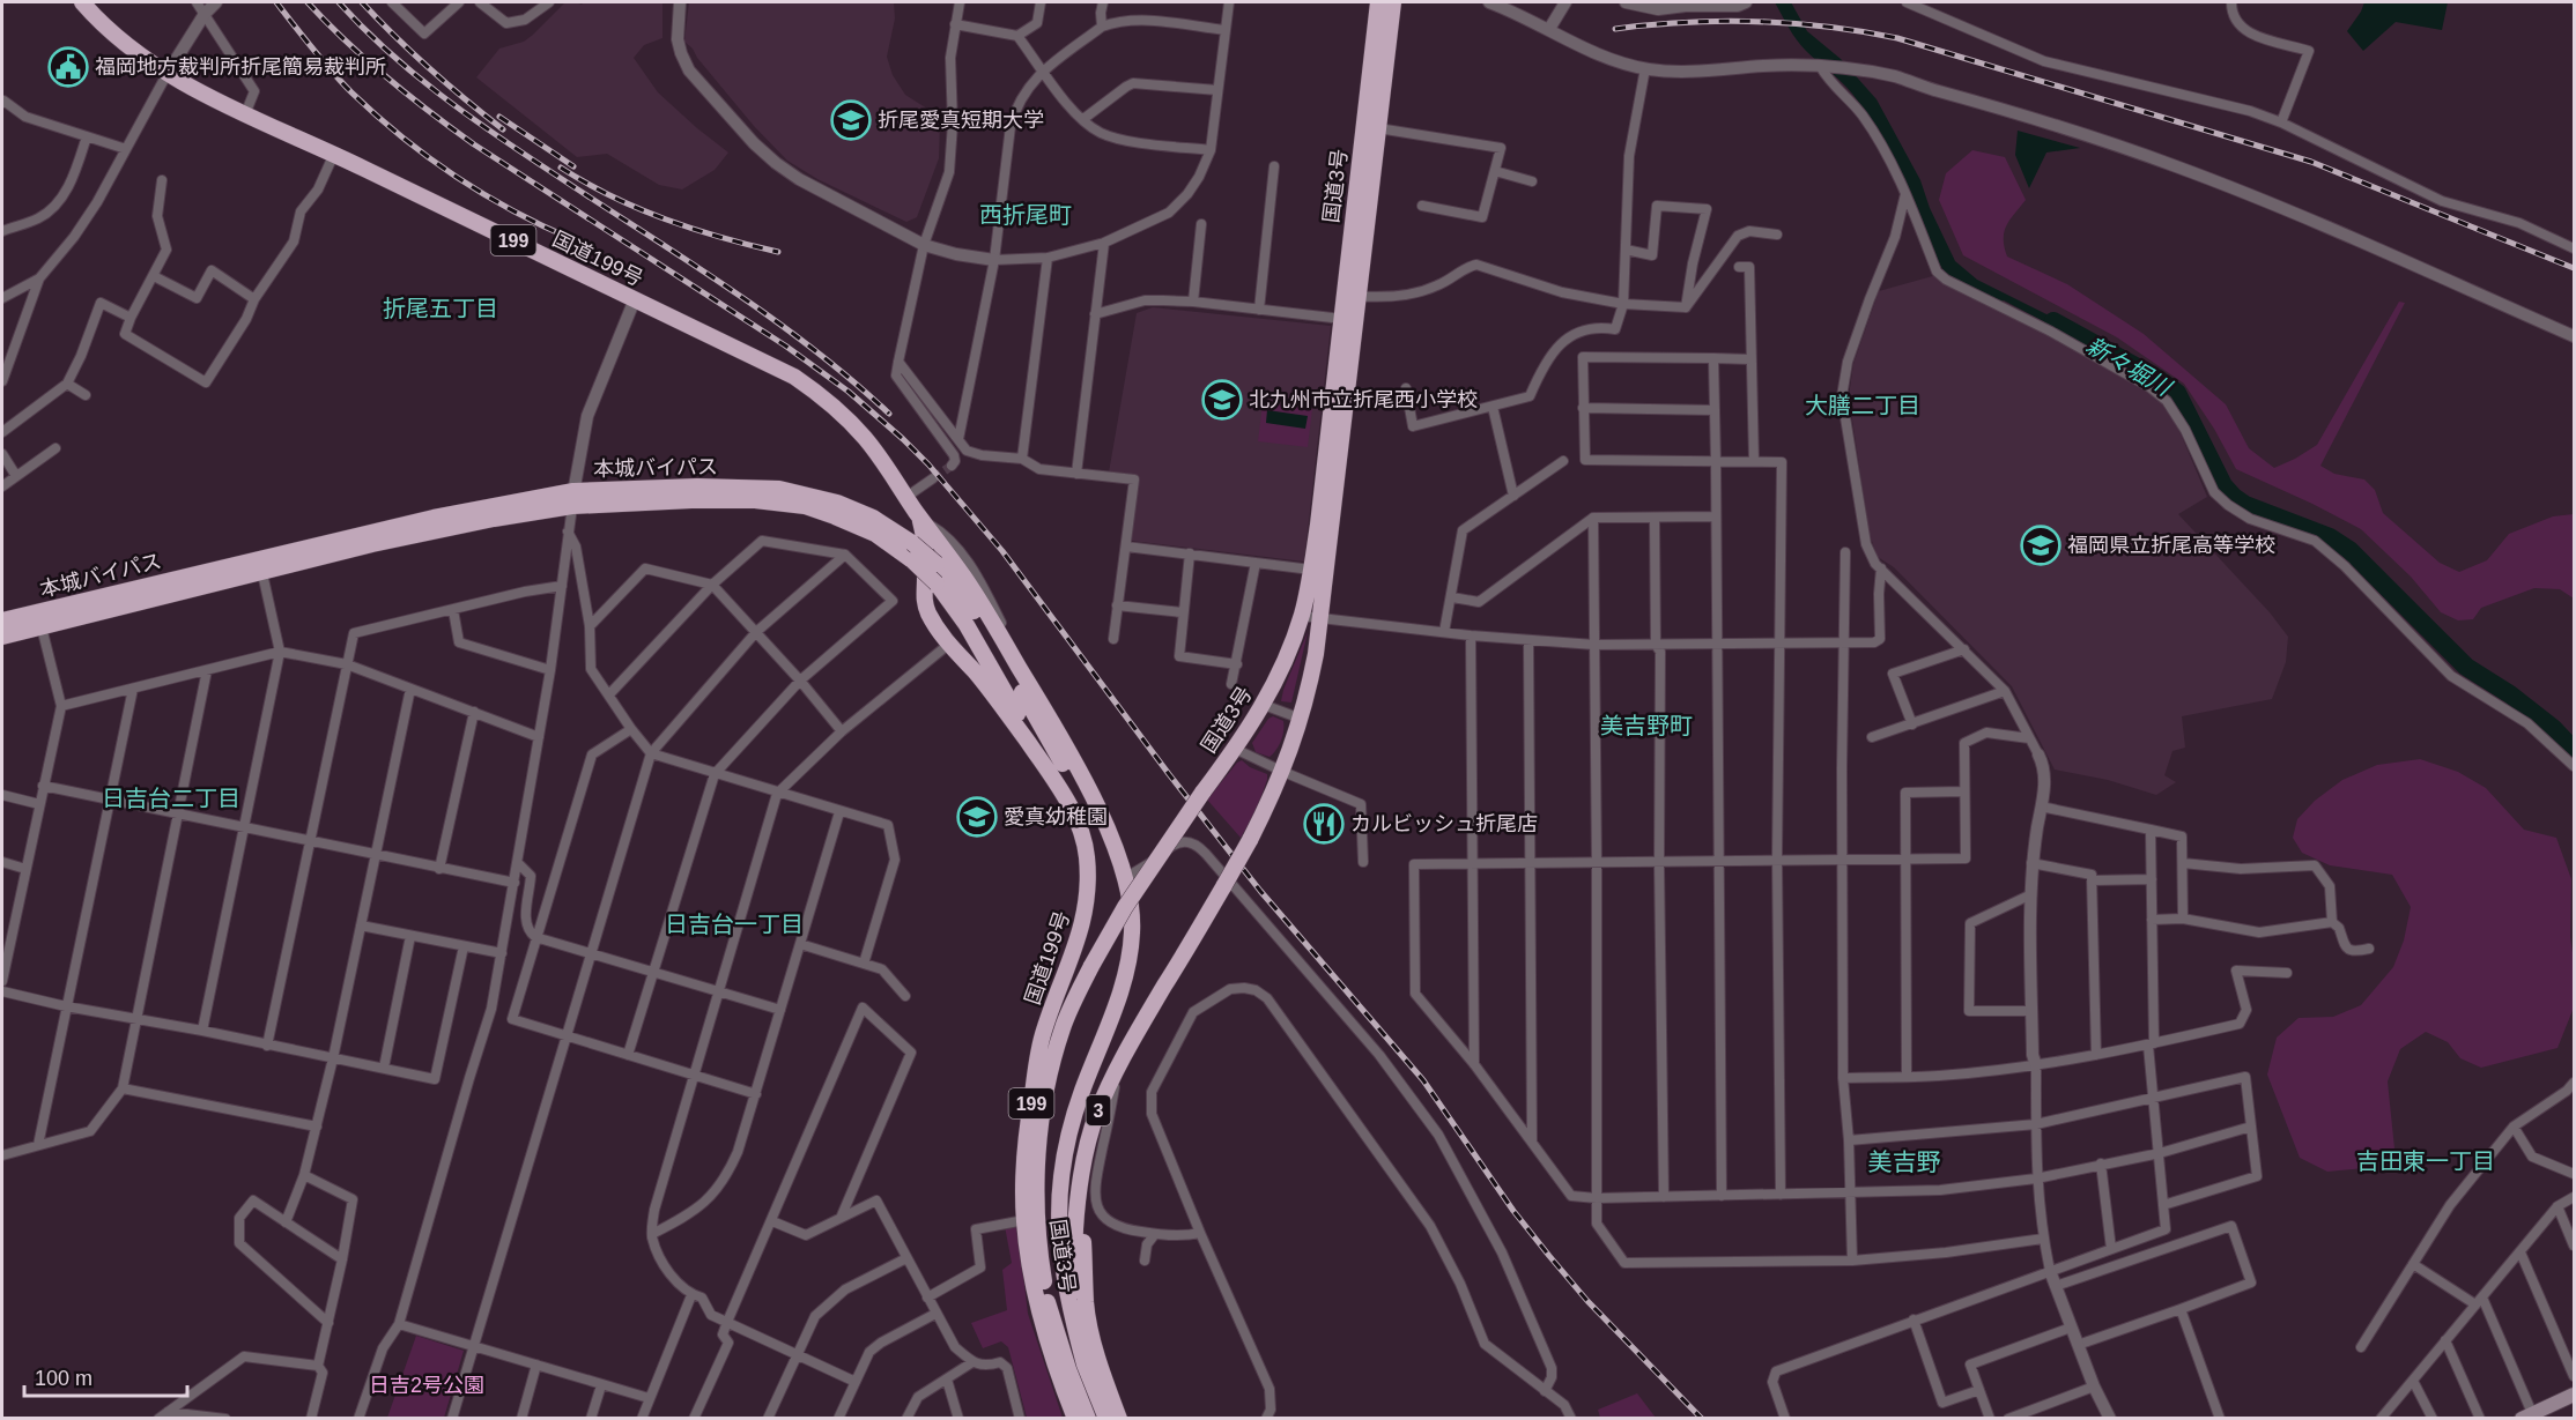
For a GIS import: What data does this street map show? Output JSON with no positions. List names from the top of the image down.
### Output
{
  "streets": {
    "highway": [
      "国道3号",
      "199",
      "国道199号",
      "本城バイパス",
      "3"
    ]
  },
  "crossings": [
    ["国道3号", "国道199号"],
    ["国道199号", "本城バイパス"]
  ],
  "districts": [
    "西折尾町",
    "折尾五丁目",
    "大膳二丁目",
    "美吉野町",
    "日吉台二丁目",
    "日吉台一丁目",
    "吉田東一丁目",
    "美吉野"
  ],
  "water": ["新々堀川"],
  "parks": ["日吉2号公園"],
  "places": {
    "public building": ["福岡地方裁判所折尾簡易裁判所"],
    "school or university": [
      "折尾愛真短期大学",
      "北九州市立折尾西小学校",
      "福岡県立折尾高等学校",
      "愛真幼稚園"
    ],
    "restaurant": ["カルビッシュ折尾店"]
  },
  "scale_bar": "100 m"
}
